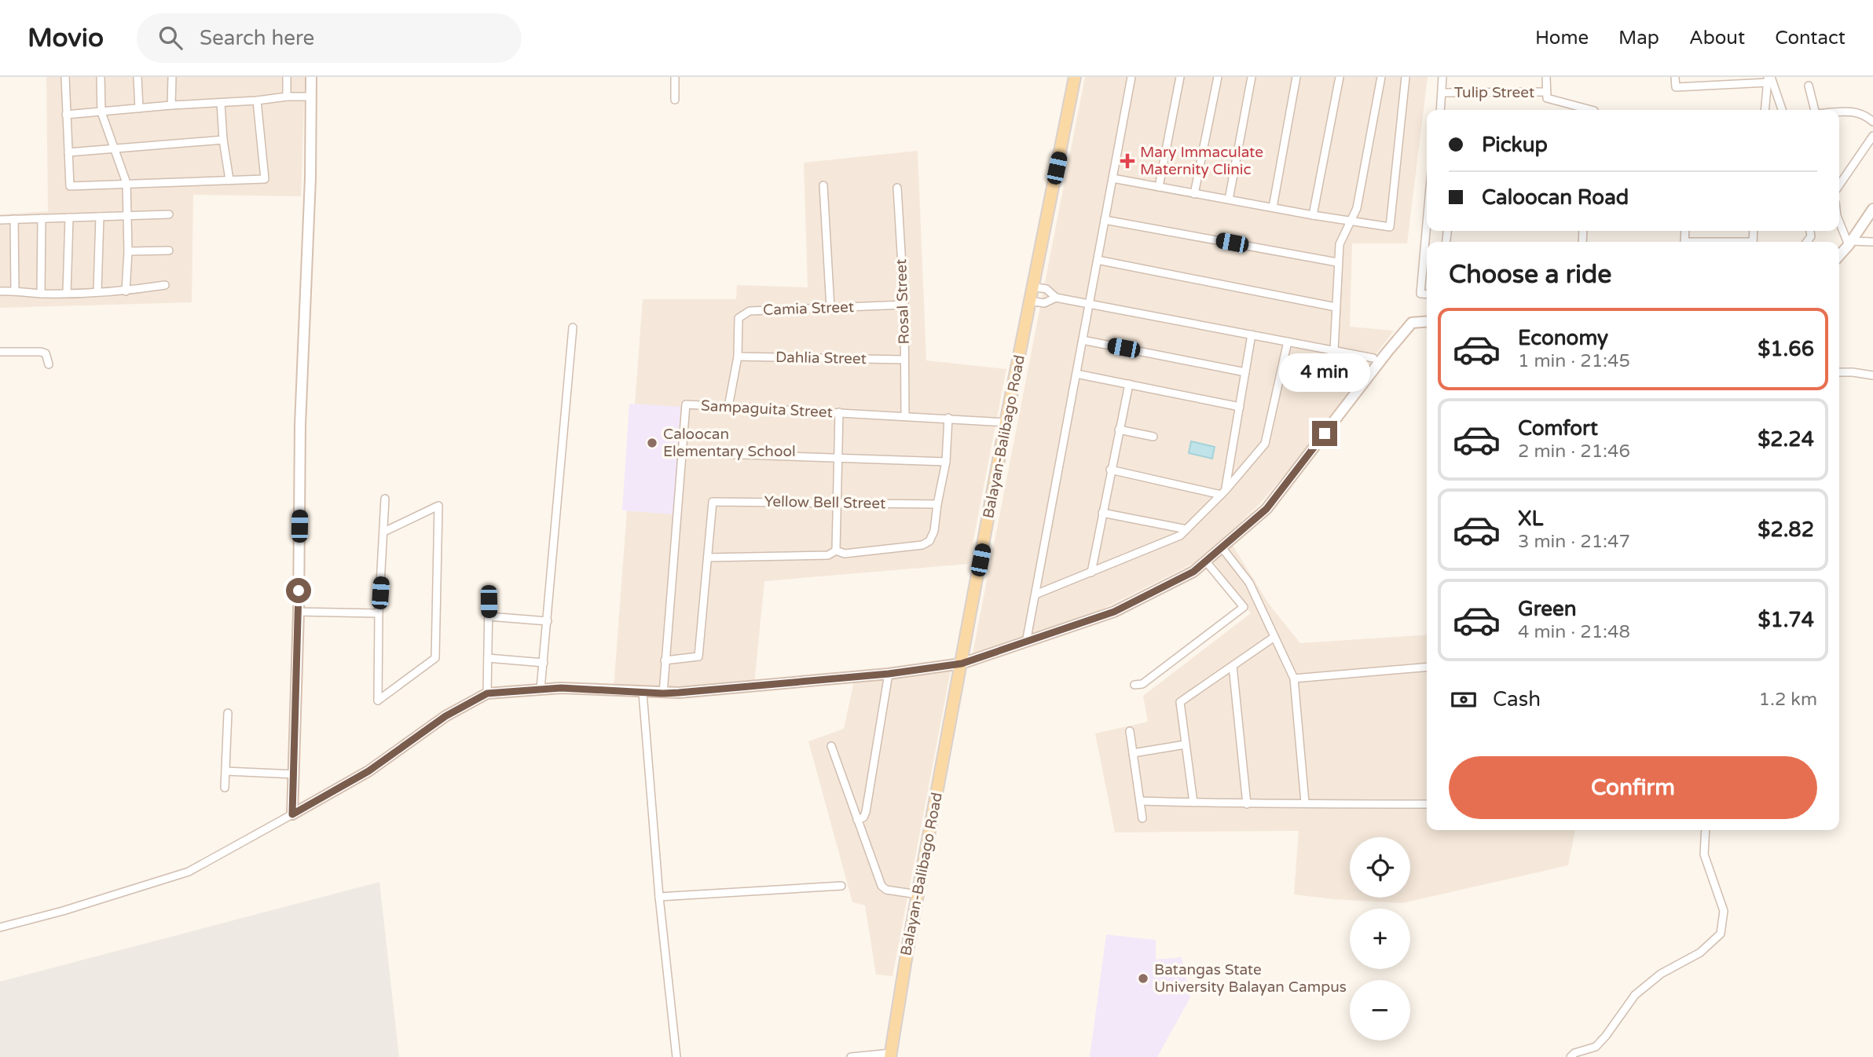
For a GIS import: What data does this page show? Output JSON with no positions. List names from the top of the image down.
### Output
{
  "streets": {
    "main road": ["Balayan-Balibago Road"],
    "street": [
      "Tulip Street",
      "Rosal Street",
      "Camia Street",
      "Dahlia Street",
      "Sampaguita Street",
      "Yellow Bell Street"
    ]
  },
  "crossings": [
    ["Rosal Street", "Camia Street"],
    ["Rosal Street", "Dahlia Street"],
    ["Rosal Street", "Sampaguita Street"],
    ["Camia Street", "Dahlia Street"],
    ["Camia Street", "Sampaguita Street"],
    ["Sampaguita Street", "Balayan-Balibago Road"]
  ],
  "places": {
    "health": ["Mary Immaculate Maternity Clinic"],
    "other": ["Caloocan Elementary School", "Batangas State University Balayan Campus"]
  },
  "page": {
    "header": "Movio",
    "search": "Search here",
    "nav": [
      "Home",
      "Map",
      "About",
      "Contact"
    ],
    "banner": ["Pickup", "Caloocan Road"],
    "heading": "Choose a ride",
    "list": [
      {
        "name": "Economy",
        "note": "1 min · 21:45",
        "value": "$1.66"
      },
      {
        "name": "Comfort",
        "note": "2 min · 21:46",
        "value": "$2.24"
      },
      {
        "name": "XL",
        "note": "3 min · 21:47",
        "value": "$2.82"
      },
      {
        "name": "Green",
        "note": "4 min · 21:48",
        "value": "$1.74"
      }
    ],
    "bubble": "4 min",
    "pay": ["Cash", "1.2 km"],
    "buttons": "Confirm",
    "map_buttons": ["+", "−"]
  }
}
